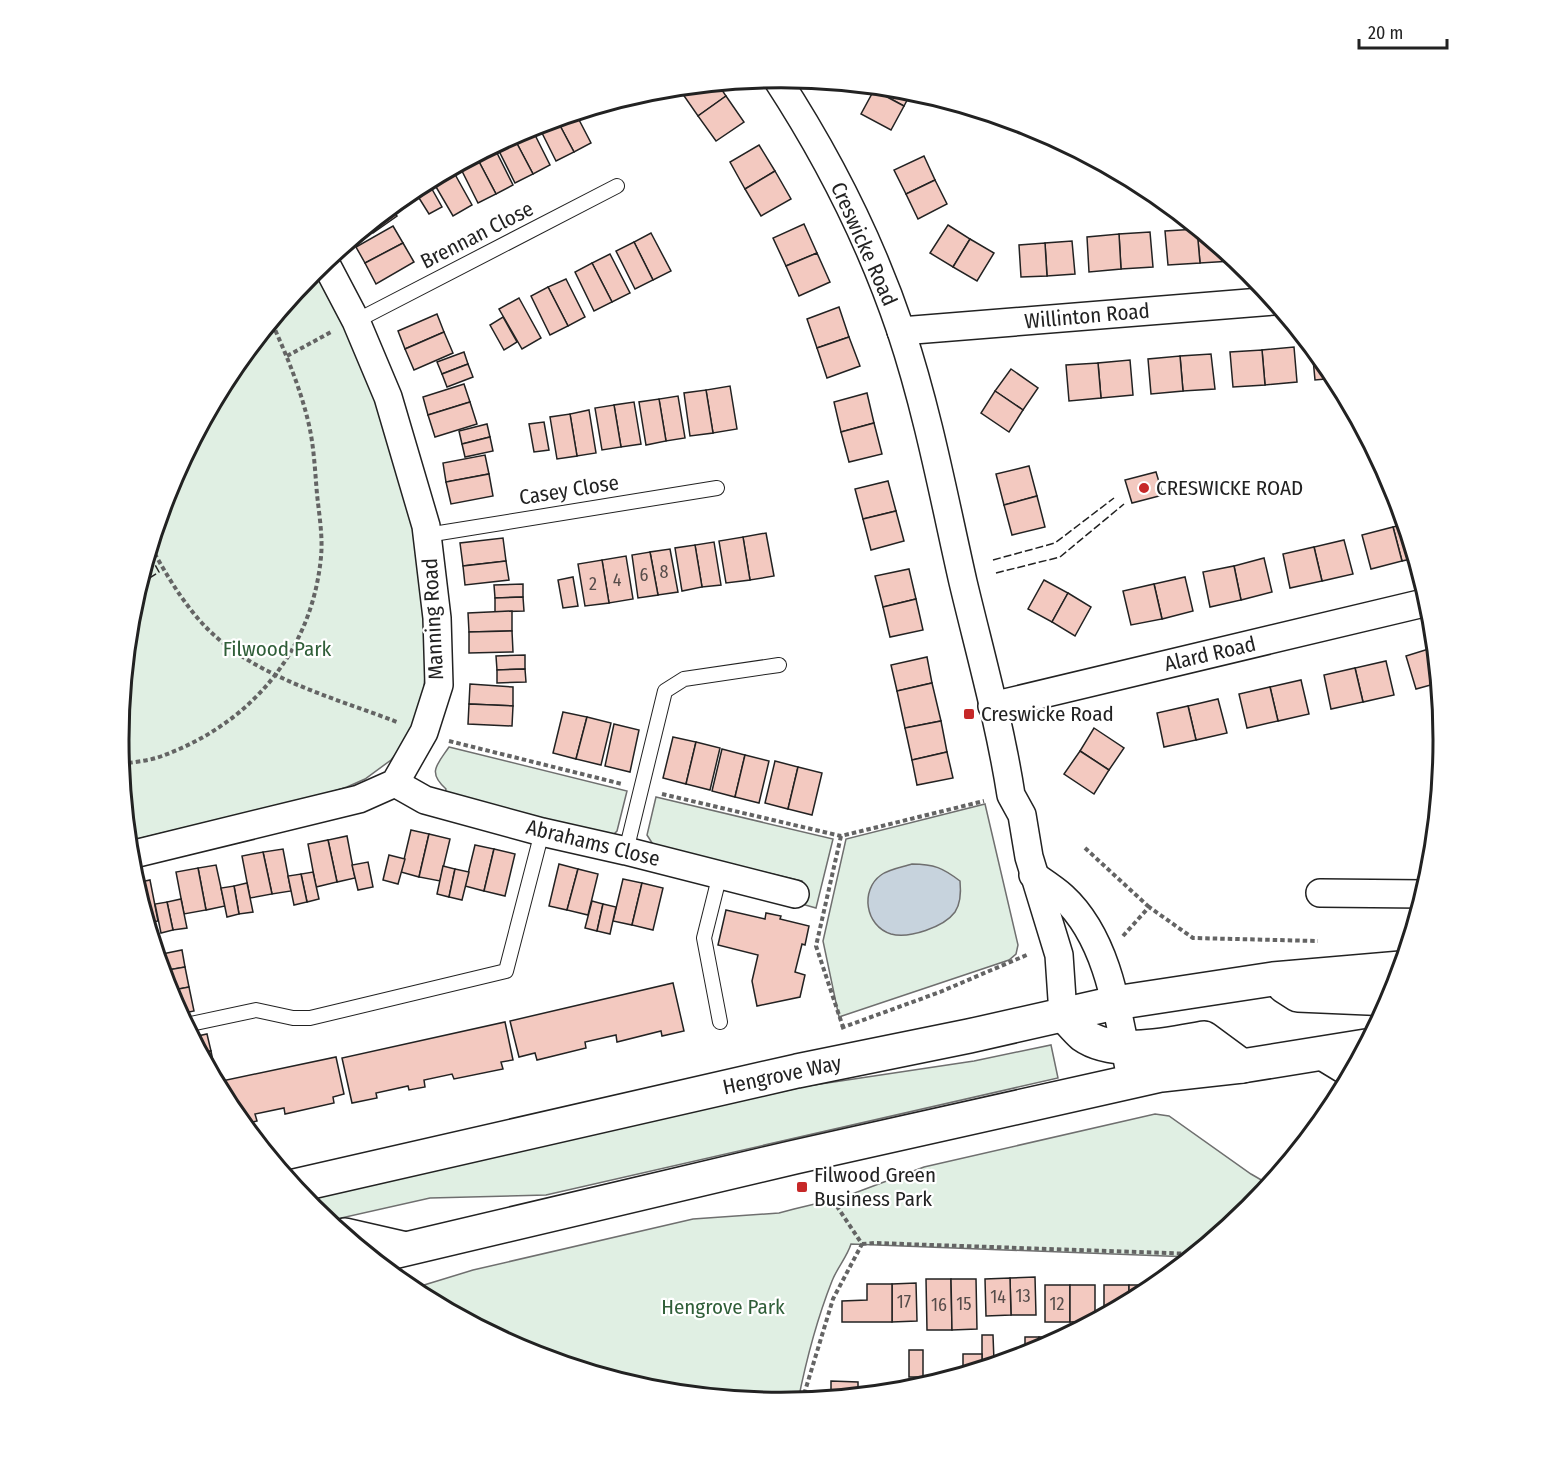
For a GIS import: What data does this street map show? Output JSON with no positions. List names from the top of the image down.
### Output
{
  "streets": {
    "main road": ["Hengrove Way"],
    "street": [
      "Creswicke Road",
      "Willinton Road",
      "Manning Road",
      "Alard Road",
      "Abrahams Close"
    ],
    "lane": ["Brennan Close", "Casey Close"]
  },
  "crossings": [
    ["Brennan Close", "Manning Road"],
    ["Creswicke Road", "Willinton Road"],
    ["Creswicke Road", "Alard Road"],
    ["Creswicke Road", "Hengrove Way"],
    ["Casey Close", "Manning Road"],
    ["Manning Road", "Abrahams Close"]
  ],
  "parks": ["Filwood Park", "Hengrove Park"],
  "places": {
    "other": ["CRESWICKE ROAD"],
    "transit": ["Creswicke Road", "Filwood Green Business Park"]
  },
  "house_numbers": [
    "8",
    "6",
    "4",
    "2",
    "13",
    "14",
    "17",
    "15",
    "12",
    "16"
  ],
  "scale_bar": "20 m"
}
